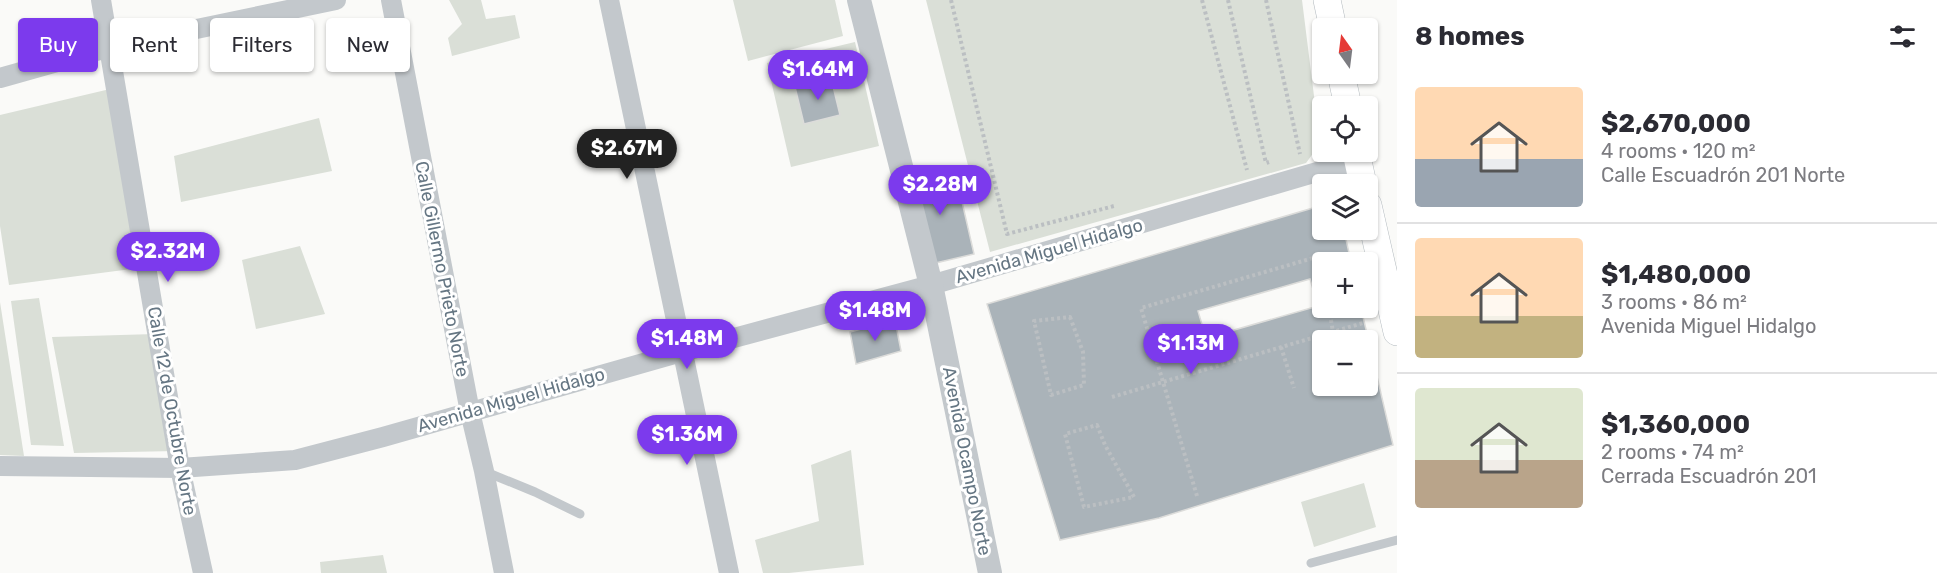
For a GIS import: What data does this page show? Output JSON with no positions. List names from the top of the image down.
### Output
{
  "streets": {
    "street": [
      "Avenida Miguel Hidalgo",
      "Calle Gillermo Prieto Norte",
      "Calle 12 de Octubre Norte",
      "Avenida Ocampo Norte"
    ]
  },
  "crossings": [
    ["Avenida Miguel Hidalgo", "Calle Gillermo Prieto Norte"],
    ["Avenida Miguel Hidalgo", "Calle 12 de Octubre Norte"],
    ["Avenida Miguel Hidalgo", "Avenida Ocampo Norte"]
  ],
  "north": "top",
  "page": {
    "heading": "8 homes",
    "map_buttons": ["+", "−"],
    "chip": [
      "Buy",
      "Rent",
      "Filters",
      "New"
    ],
    "price": [
      "$1.64M",
      "$2.67M",
      "$2.28M",
      "$2.32M",
      "$1.48M",
      "$1.48M",
      "$1.13M",
      "$1.36M"
    ],
    "list": [
      {
        "name": "$2,670,000",
        "note": "4 rooms · 120 m² · Calle Escuadrón 201 Norte"
      },
      {
        "name": "$1,480,000",
        "note": "3 rooms · 86 m² · Avenida Miguel Hidalgo"
      },
      {
        "name": "$1,360,000",
        "note": "2 rooms · 74 m² · Cerrada Escuadrón 201"
      }
    ]
  }
}
